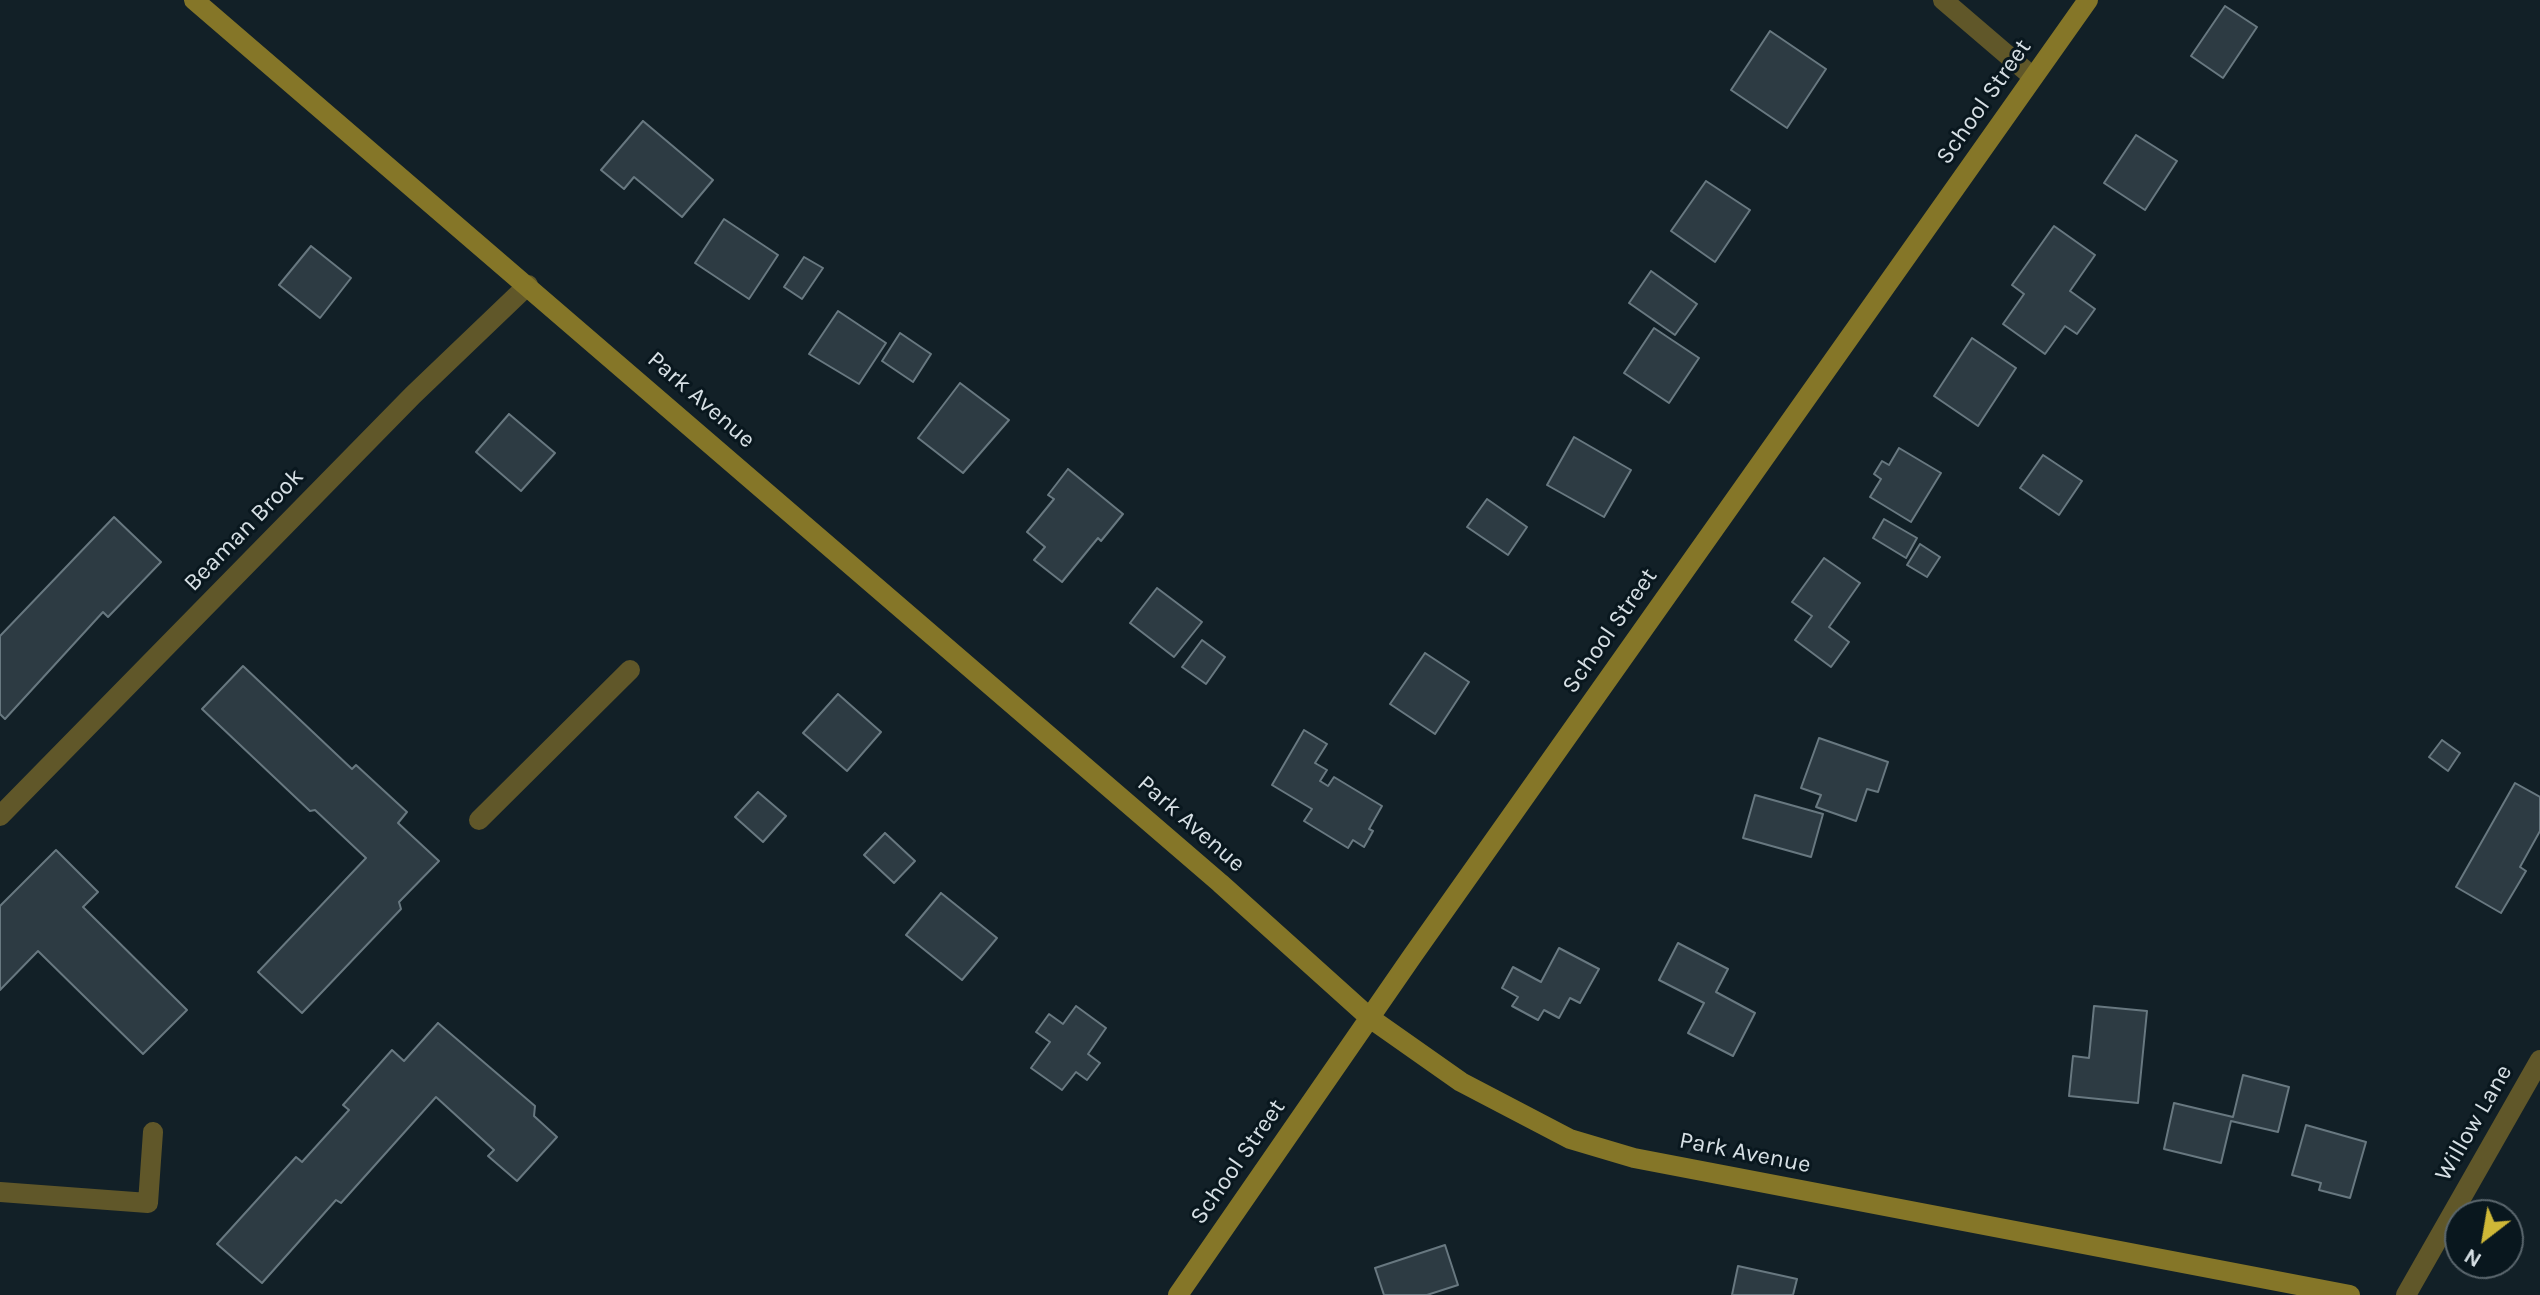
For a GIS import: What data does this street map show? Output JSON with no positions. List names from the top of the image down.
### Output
{
  "streets": {
    "main road": ["School Street", "Park Avenue"],
    "street": ["Beaman Brook", "Willow Lane"]
  },
  "crossings": [
    ["School Street", "Park Avenue"],
    ["Park Avenue", "Beaman Brook"]
  ],
  "north": "bottom left"
}
